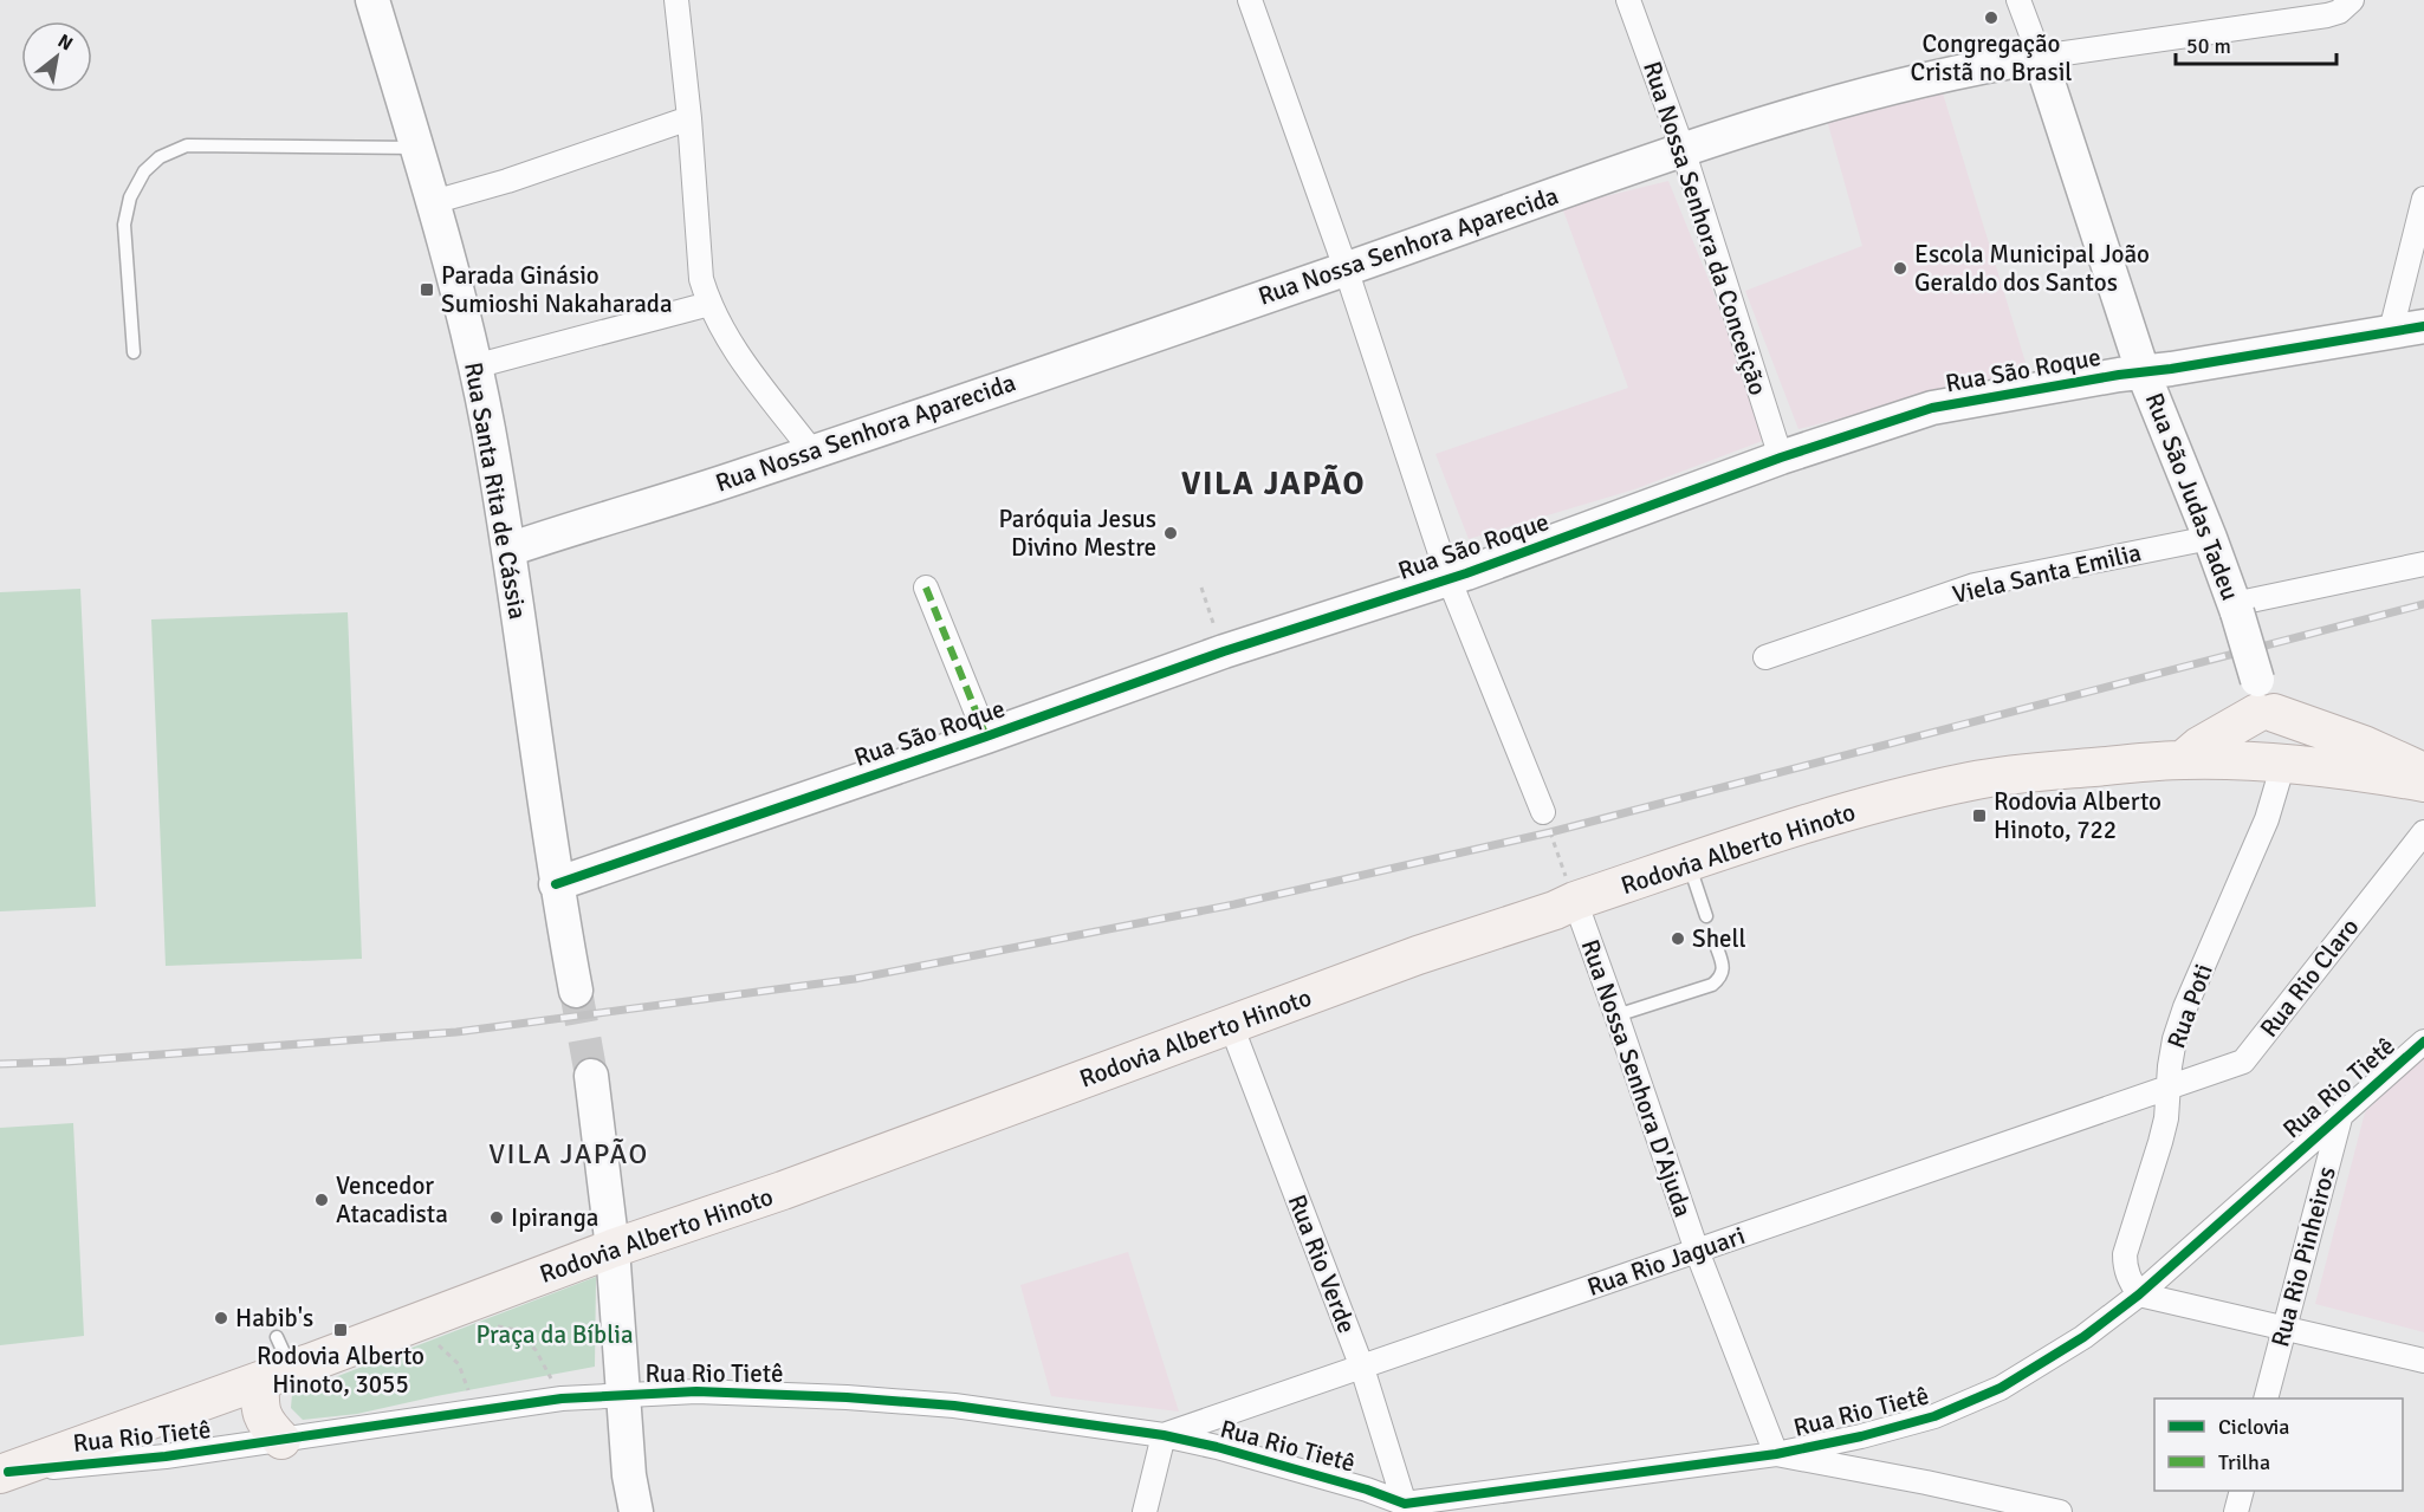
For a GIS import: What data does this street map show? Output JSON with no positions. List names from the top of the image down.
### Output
{
  "streets": {
    "main road": ["Rodovia Alberto Hinoto"],
    "street": [
      "Rua Nossa Senhora da Conceição",
      "Rua Nossa Senhora Aparecida",
      "Rua São Roque",
      "Rua Santa Rita de Cássia",
      "Rua São Judas Tadeu",
      "Viela Santa Emilia",
      "Rua Rio Claro",
      "Rua Poti",
      "Rua Nossa Senhora D'Ajuda",
      "Rua Rio Tietê",
      "Rua Rio Pinheiros",
      "Rua Rio Jaguari",
      "Rua Rio Verde"
    ]
  },
  "crossings": [
    ["Rua Nossa Senhora da Conceição", "Rua Nossa Senhora Aparecida"],
    ["Rua Nossa Senhora da Conceição", "Rua São Roque"],
    ["Rua Nossa Senhora Aparecida", "Rua Santa Rita de Cássia"],
    ["Rua Nossa Senhora Aparecida", "Rua São Judas Tadeu"],
    ["Rua São Roque", "Rua Santa Rita de Cássia"],
    ["Rua São Roque", "Rua São Judas Tadeu"],
    ["Rua São Judas Tadeu", "Viela Santa Emilia"],
    ["Rua São Judas Tadeu", "Rodovia Alberto Hinoto"],
    ["Rua São Judas Tadeu", "Rua Poti"],
    ["Rodovia Alberto Hinoto", "Rua Poti"],
    ["Rodovia Alberto Hinoto", "Rua Nossa Senhora D'Ajuda"],
    ["Rodovia Alberto Hinoto", "Rua Rio Tietê"],
    ["Rodovia Alberto Hinoto", "Rua Rio Verde"],
    ["Rua Rio Claro", "Rua Poti"],
    ["Rua Rio Claro", "Rua Rio Jaguari"],
    ["Rua Poti", "Rua Rio Tietê"],
    ["Rua Poti", "Rua Rio Jaguari"],
    ["Rua Nossa Senhora D'Ajuda", "Rua Rio Tietê"],
    ["Rua Nossa Senhora D'Ajuda", "Rua Rio Jaguari"],
    ["Rua Rio Tietê", "Rua Rio Pinheiros"],
    ["Rua Rio Tietê", "Rua Rio Jaguari"],
    ["Rua Rio Tietê", "Rua Rio Verde"],
    ["Rua Rio Jaguari", "Rua Rio Verde"]
  ],
  "districts": ["VILA JAPÃO", "VILA JAPÃO"],
  "parks": ["Praça da Bíblia"],
  "places": {
    "other": [
      "Congregação Cristã no Brasil",
      "Escola Municipal João Geraldo dos Santos",
      "Paróquia Jesus Divino Mestre",
      "Shell",
      "Vencedor Atacadista",
      "Ipiranga",
      "Habib's"
    ],
    "transit": ["Parada Ginásio Sumioshi Nakaharada", "Rodovia Alberto Hinoto, 722", "Rodovia Alberto Hinoto, 3055"]
  },
  "legend": ["Ciclovia", "Trilha"],
  "scale_bar": "50 m",
  "north": "top right"
}
